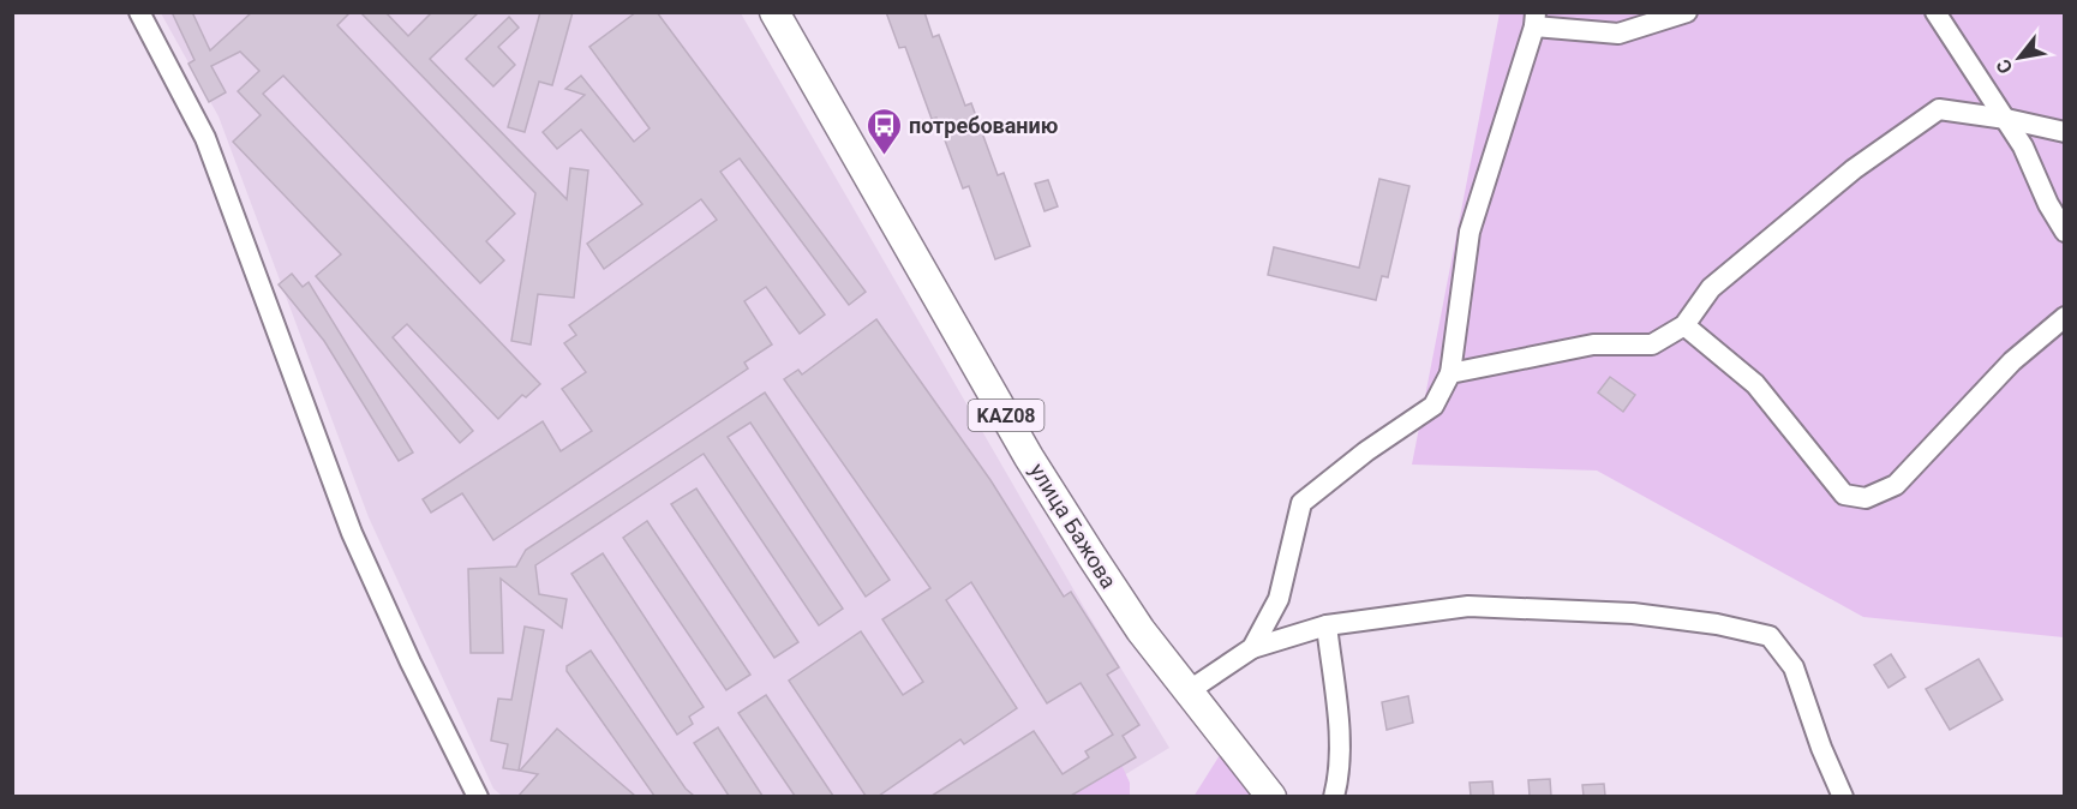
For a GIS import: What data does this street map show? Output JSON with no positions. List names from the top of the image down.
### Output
{
  "streets": {
    "highway": ["KAZ08", "улица Бажова"]
  },
  "places": {
    "bus stop": ["потребованию"]
  },
  "north": "bottom left"
}
